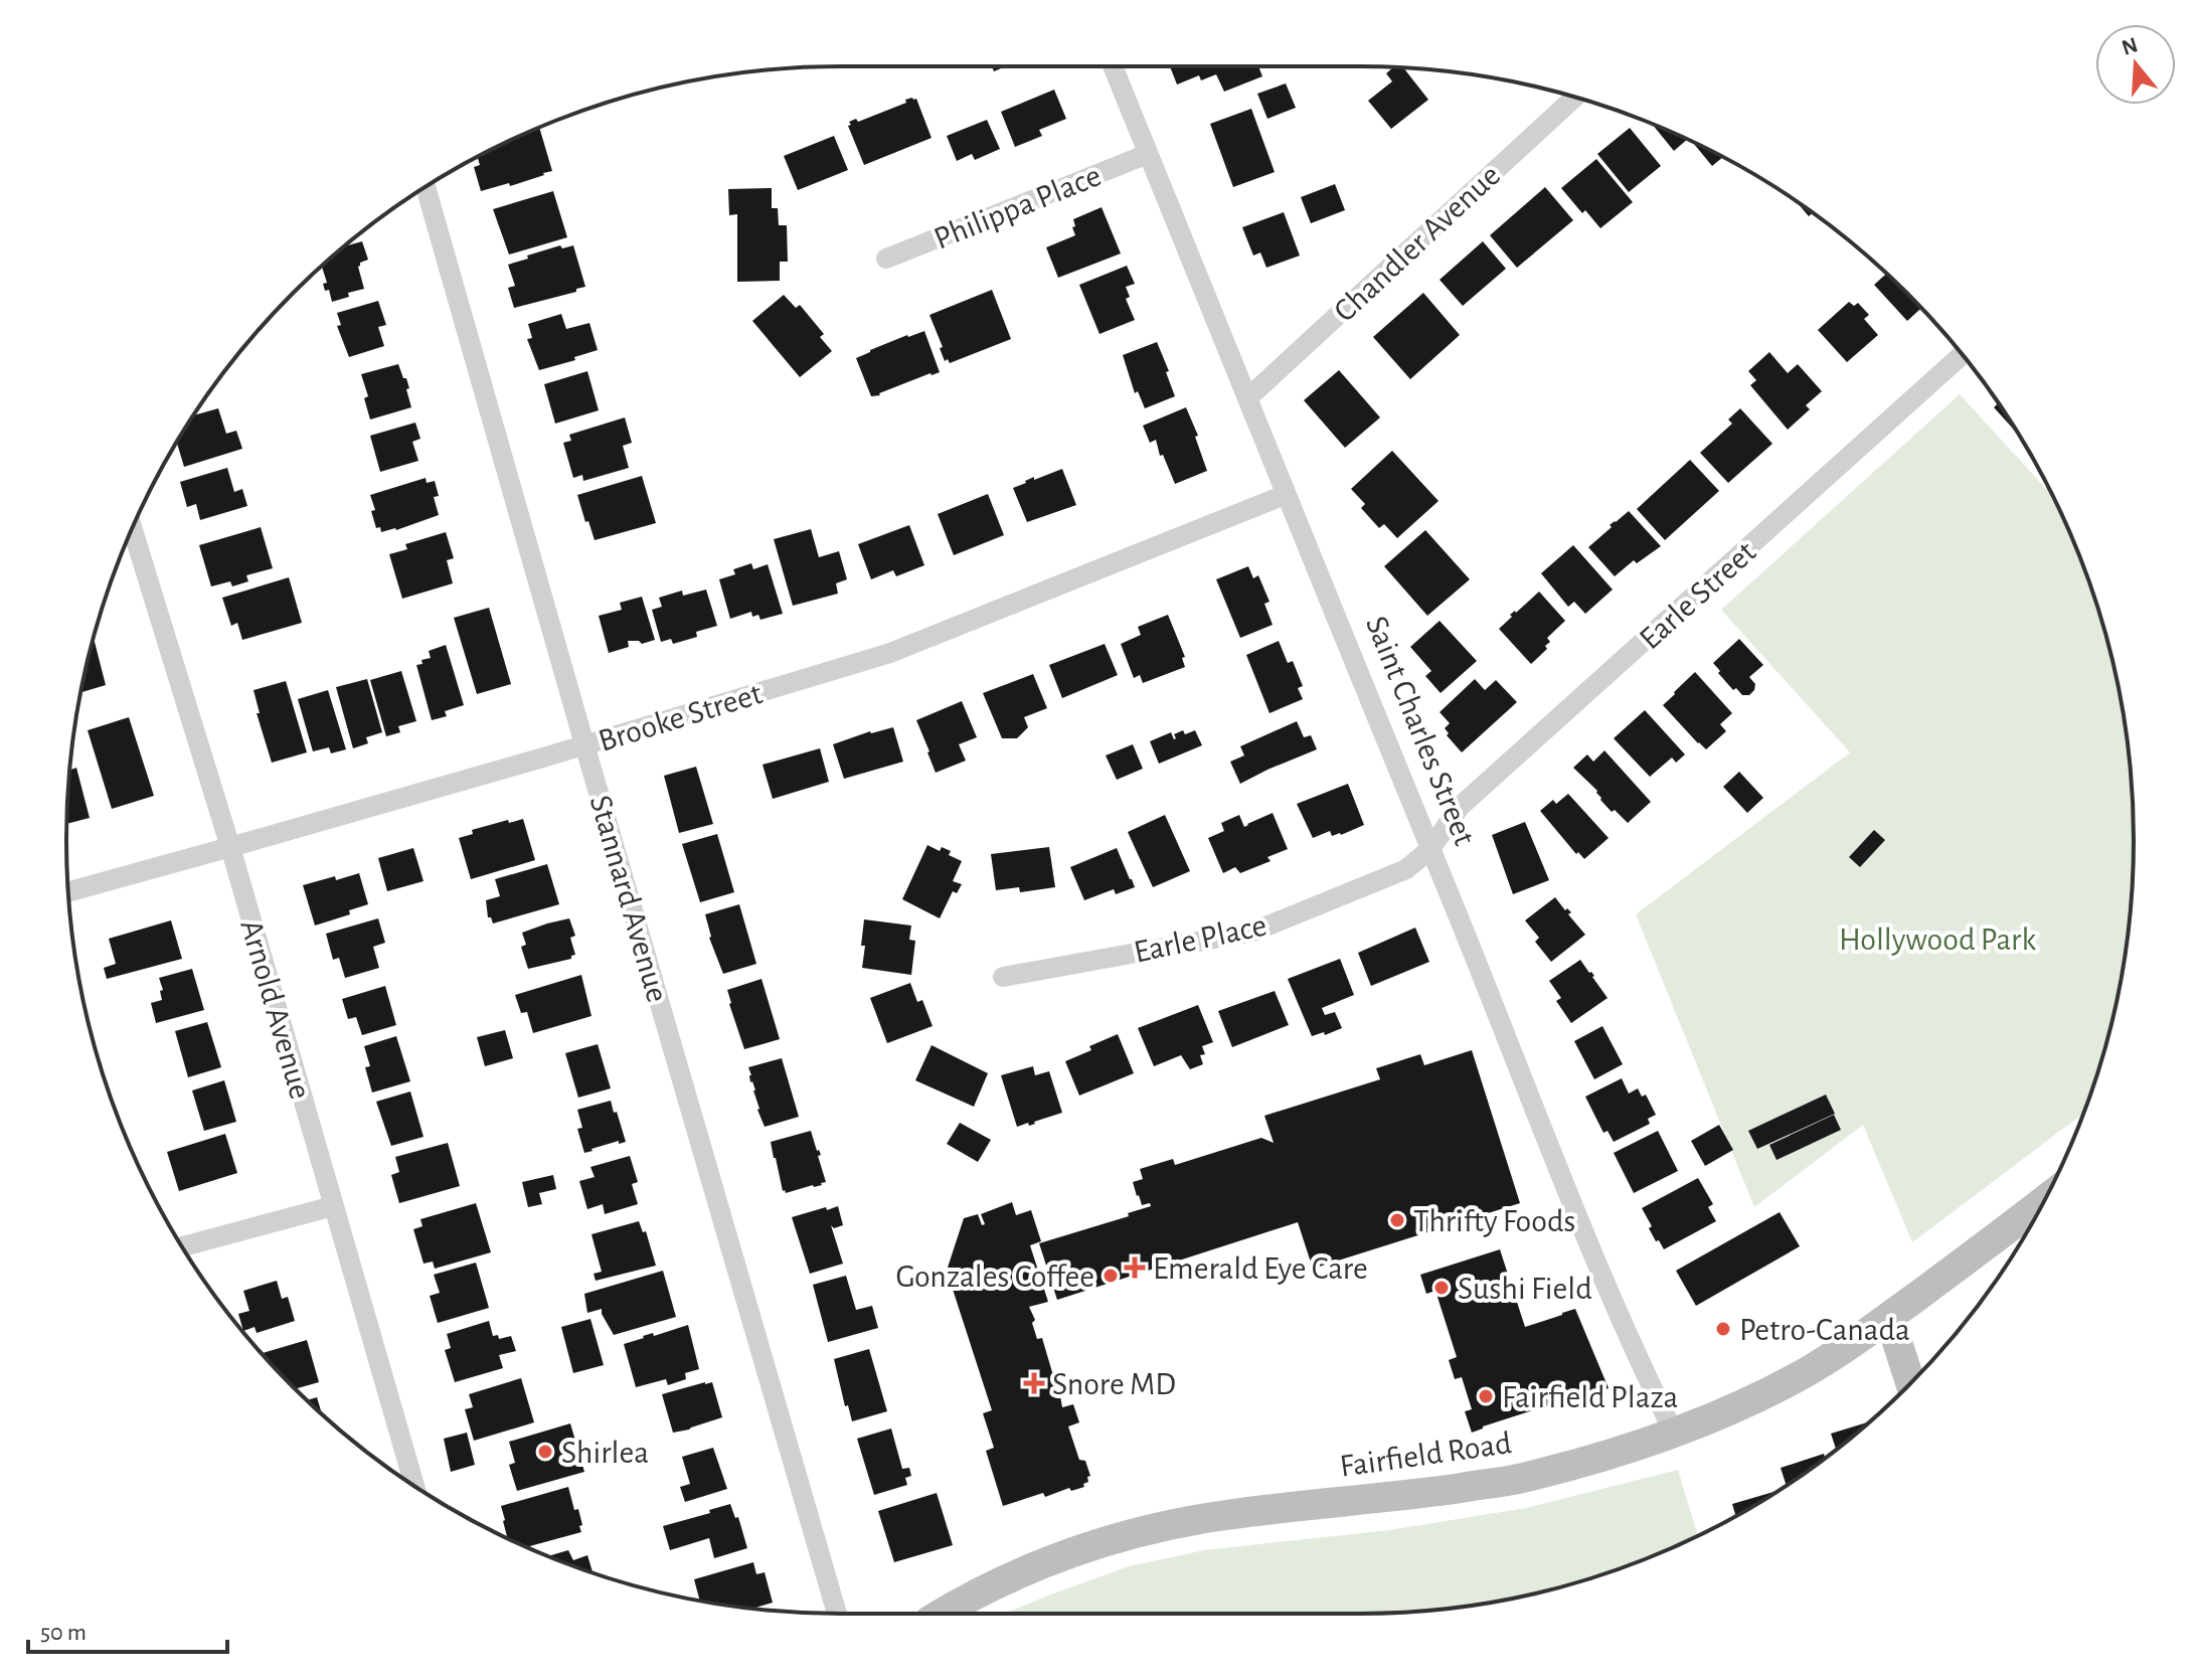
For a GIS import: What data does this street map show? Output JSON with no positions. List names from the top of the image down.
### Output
{
  "streets": {
    "street": [
      "Philippa Place",
      "Chandler Avenue",
      "Earle Street",
      "Brooke Street",
      "Saint Charles Street",
      "Stannard Avenue",
      "Earle Place",
      "Arnold Avenue",
      "Fairfield Road"
    ]
  },
  "crossings": [
    ["Philippa Place", "Saint Charles Street"],
    ["Chandler Avenue", "Saint Charles Street"],
    ["Earle Street", "Saint Charles Street"],
    ["Earle Street", "Earle Place"],
    ["Brooke Street", "Saint Charles Street"],
    ["Brooke Street", "Stannard Avenue"],
    ["Brooke Street", "Arnold Avenue"],
    ["Saint Charles Street", "Earle Place"],
    ["Saint Charles Street", "Fairfield Road"]
  ],
  "parks": ["Hollywood Park"],
  "places": {
    "other": [
      "Thrifty Foods",
      "Gonzales Coffee",
      "Sushi Field",
      "Petro-Canada",
      "Fairfield Plaza",
      "Shirlea"
    ],
    "health": ["Emerald Eye Care", "Snore MD"]
  },
  "scale_bar": "50 m",
  "north": "top"
}
